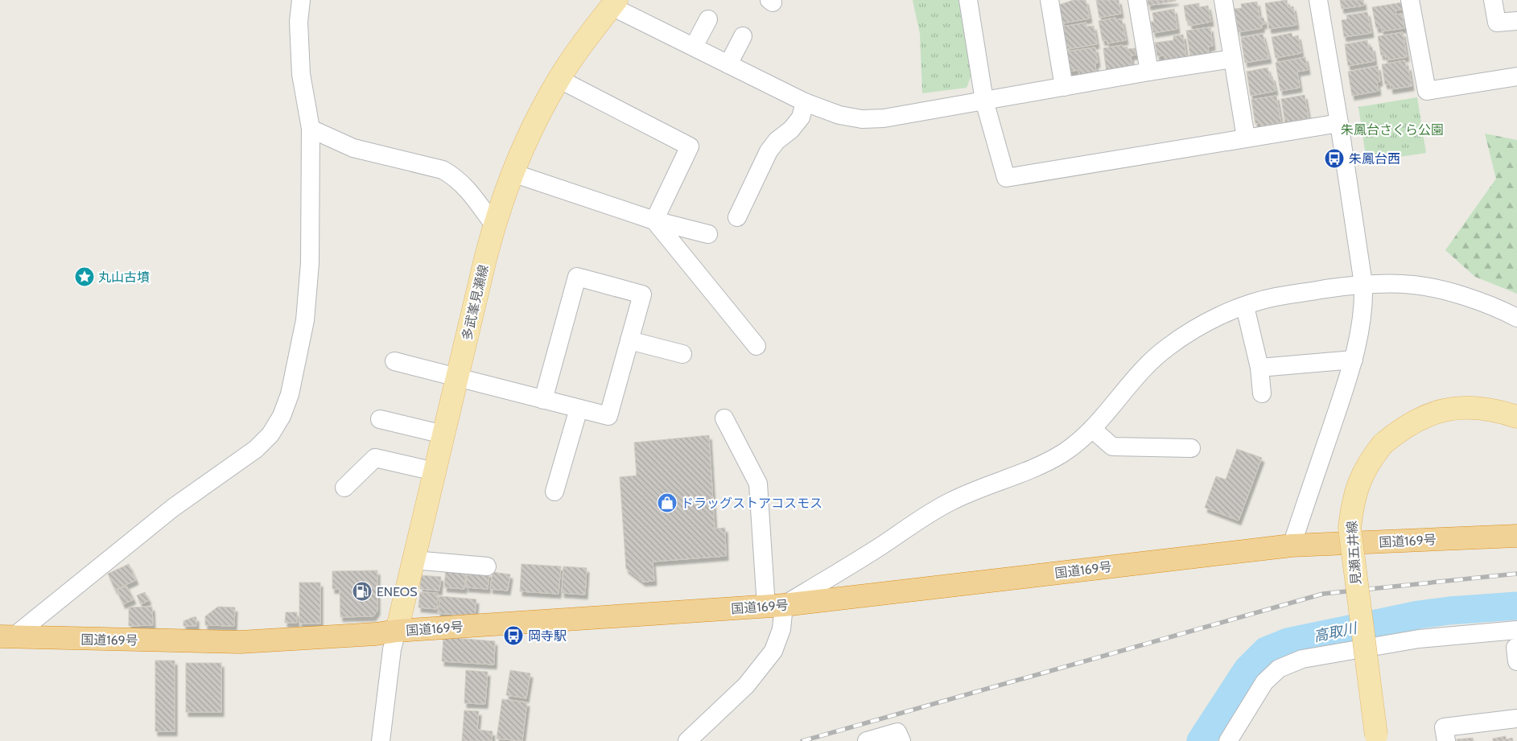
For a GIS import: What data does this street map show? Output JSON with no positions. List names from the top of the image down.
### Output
{
  "streets": {
    "highway": ["国道169号"],
    "main road": ["多武峯見瀬線", "見瀬五井線"]
  },
  "crossings": [
    ["多武峯見瀬線", "国道169号"]
  ],
  "water": ["高取川"],
  "parks": ["朱鳳台さくら公園"],
  "places": {
    "bus stop": ["朱鳳台西", "岡寺駅"],
    "place": ["丸山古墳"],
    "shop": ["ドラッグストアコスモス"],
    "fuel station": ["ENEOS"]
  }
}
